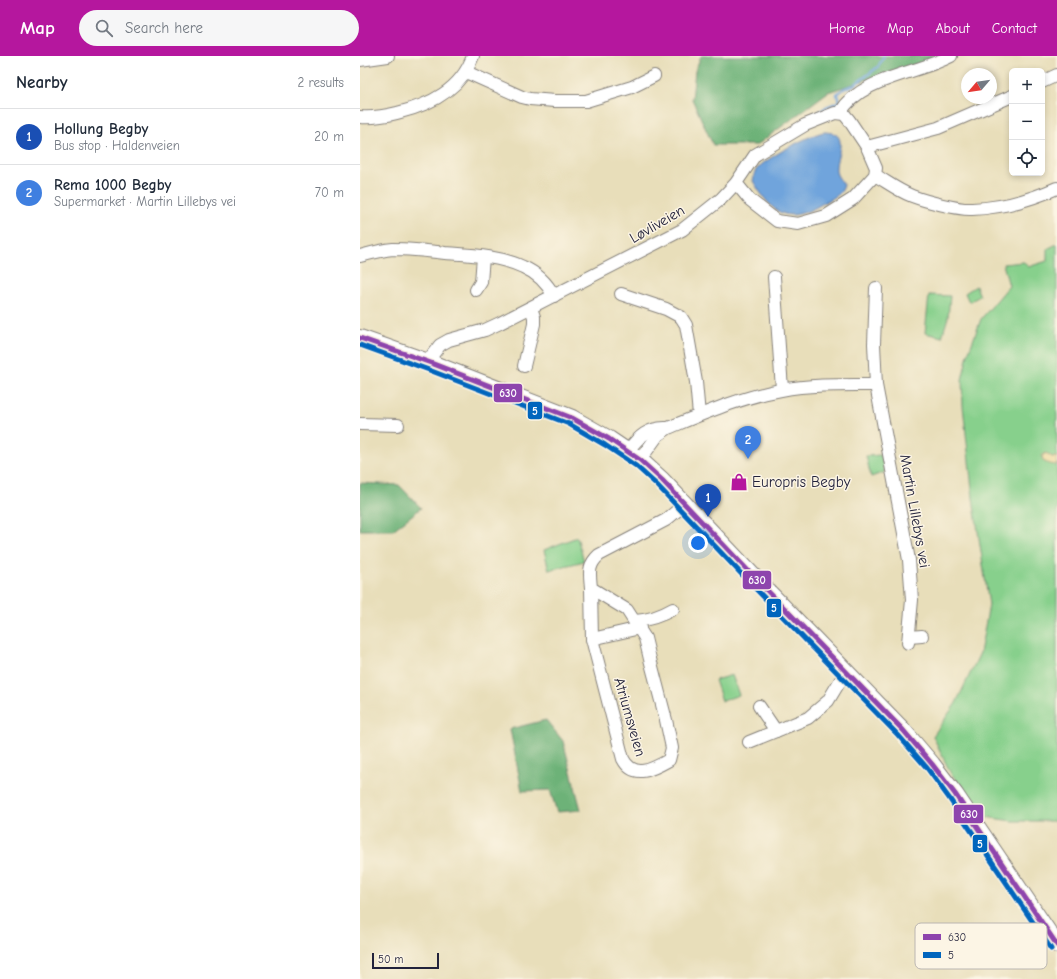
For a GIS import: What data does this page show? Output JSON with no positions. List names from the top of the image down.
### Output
{
  "streets": {
    "street": ["Løvliveien", "Martin Lillebys vei", "Atriumsveien"]
  },
  "places": {
    "shop": ["Europris Begby"]
  },
  "lines": ["transit line 630", "transit line 5"],
  "legend": ["630", "5"],
  "scale_bar": "50 m",
  "north": "bottom left",
  "page": {
    "header": "Map",
    "search": "Search here",
    "nav": [
      "Home",
      "Map",
      "About",
      "Contact"
    ],
    "heading": ["Nearby", "2 results"],
    "map_buttons": ["+", "−"],
    "list": [
      {
        "mark": "1",
        "name": "Hollung Begby",
        "note": "Bus stop · Haldenveien",
        "value": "20 m"
      },
      {
        "mark": "2",
        "name": "Rema 1000 Begby",
        "note": "Supermarket · Martin Lillebys vei",
        "value": "70 m"
      }
    ],
    "pins": ["2", "1"],
    "scale": "50 m"
  }
}
